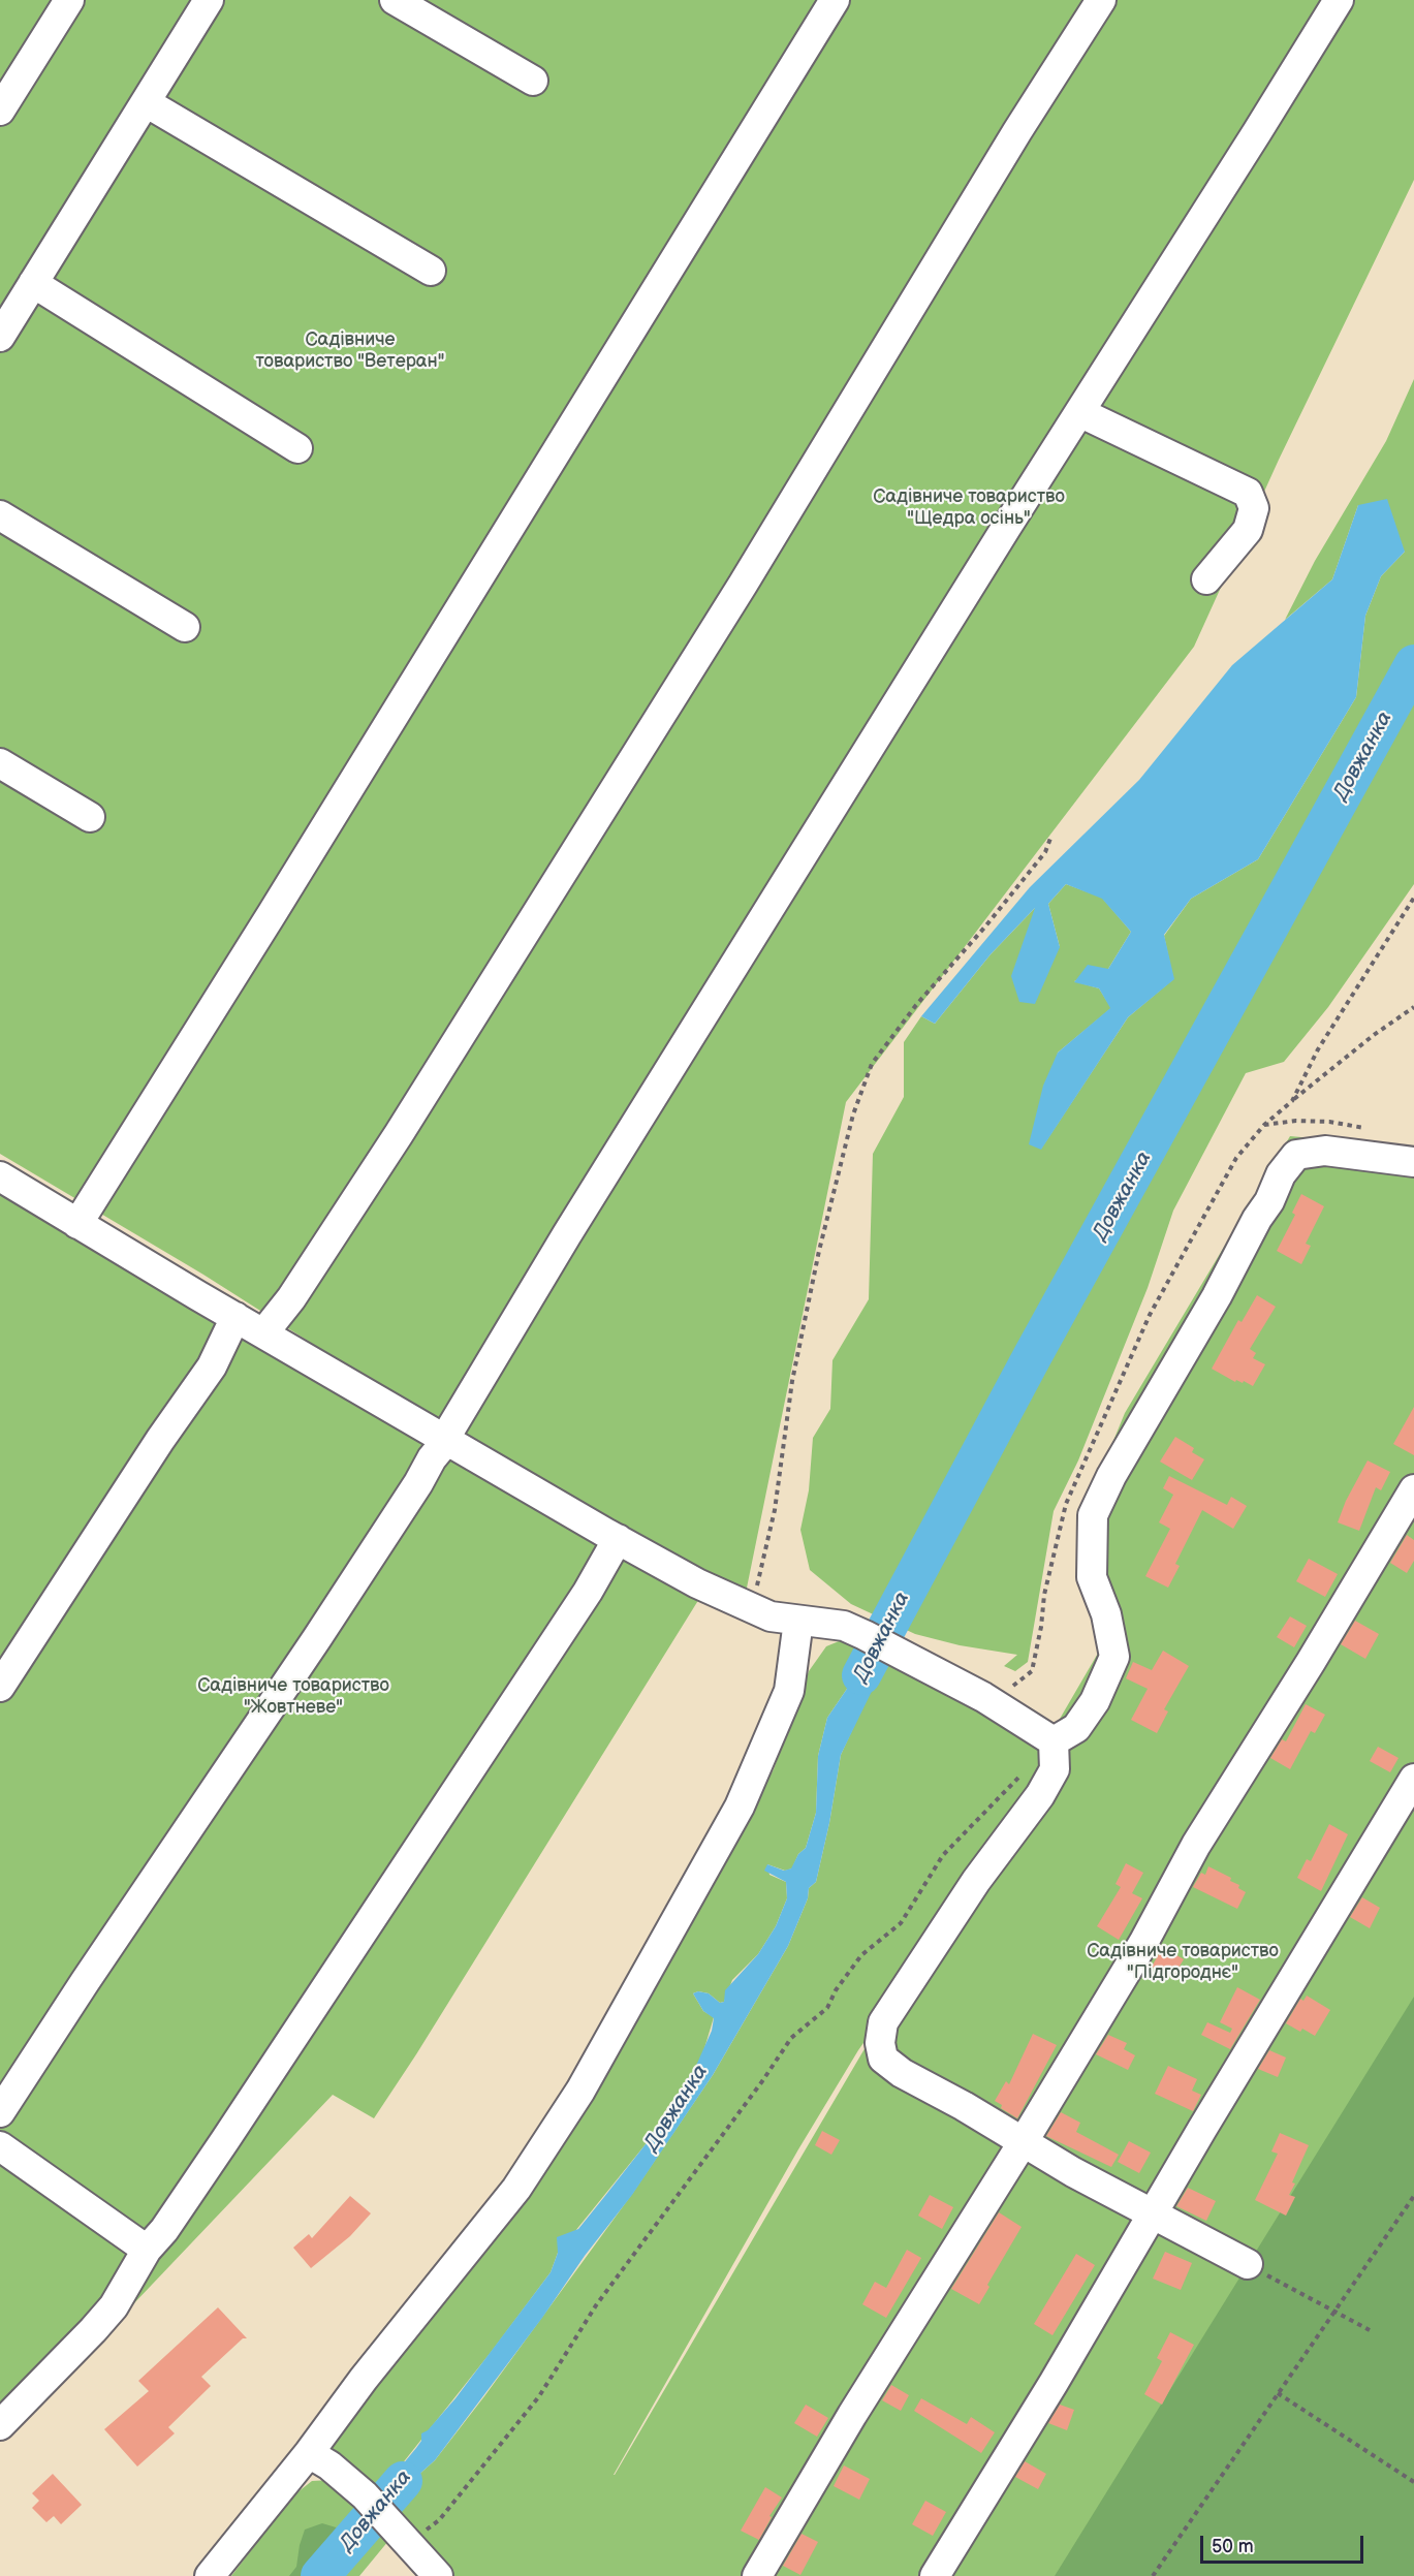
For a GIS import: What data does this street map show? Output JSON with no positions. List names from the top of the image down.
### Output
{
  "water": ["Довжанка"],
  "parks": [
    "Садівниче товариство \"Ветеран\"",
    "Садівниче товариство \"Щедра осінь\"",
    "Садівниче товариство \"Жовтневе\"",
    "Садівниче товариство \"Підгороднє\""
  ],
  "scale_bar": "50 m"
}
